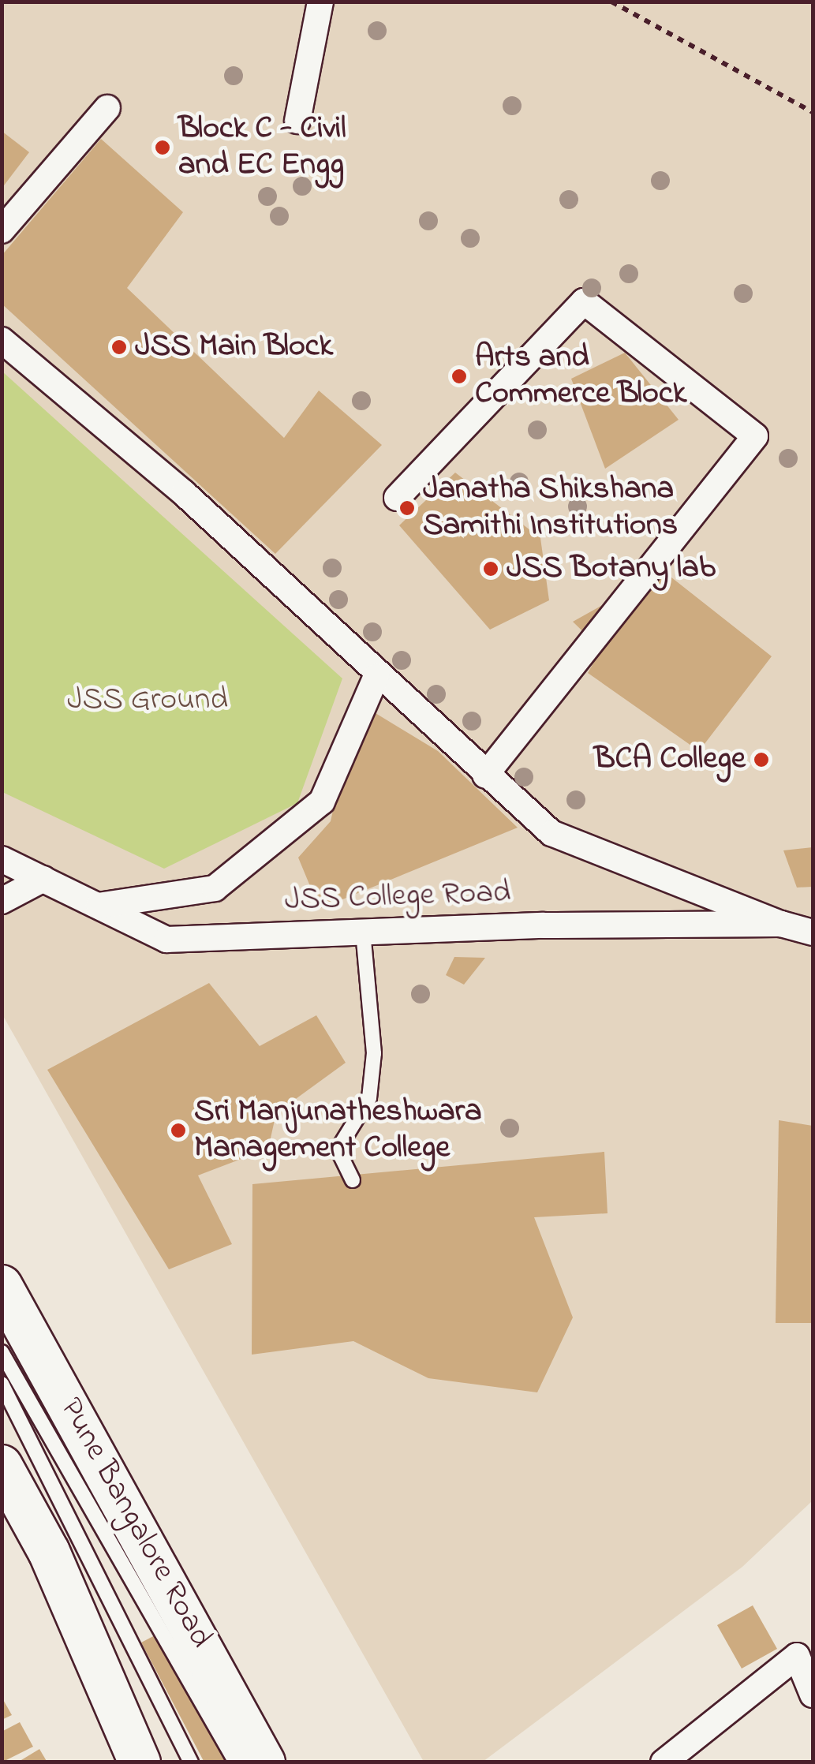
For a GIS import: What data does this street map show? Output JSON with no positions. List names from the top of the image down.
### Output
{
  "streets": {
    "main road": ["Pune Bangalore Road"],
    "street": ["JSS College Road"]
  },
  "parks": ["JSS Ground"],
  "places": [
    "Block C - Civil and EC Engg",
    "JSS Main Block",
    "Arts and Commerce Block",
    "Janatha Shikshana Samithi Institutions",
    "JSS Botany lab",
    "BCA College",
    "Sri Manjunatheshwara Management College"
  ]
}
